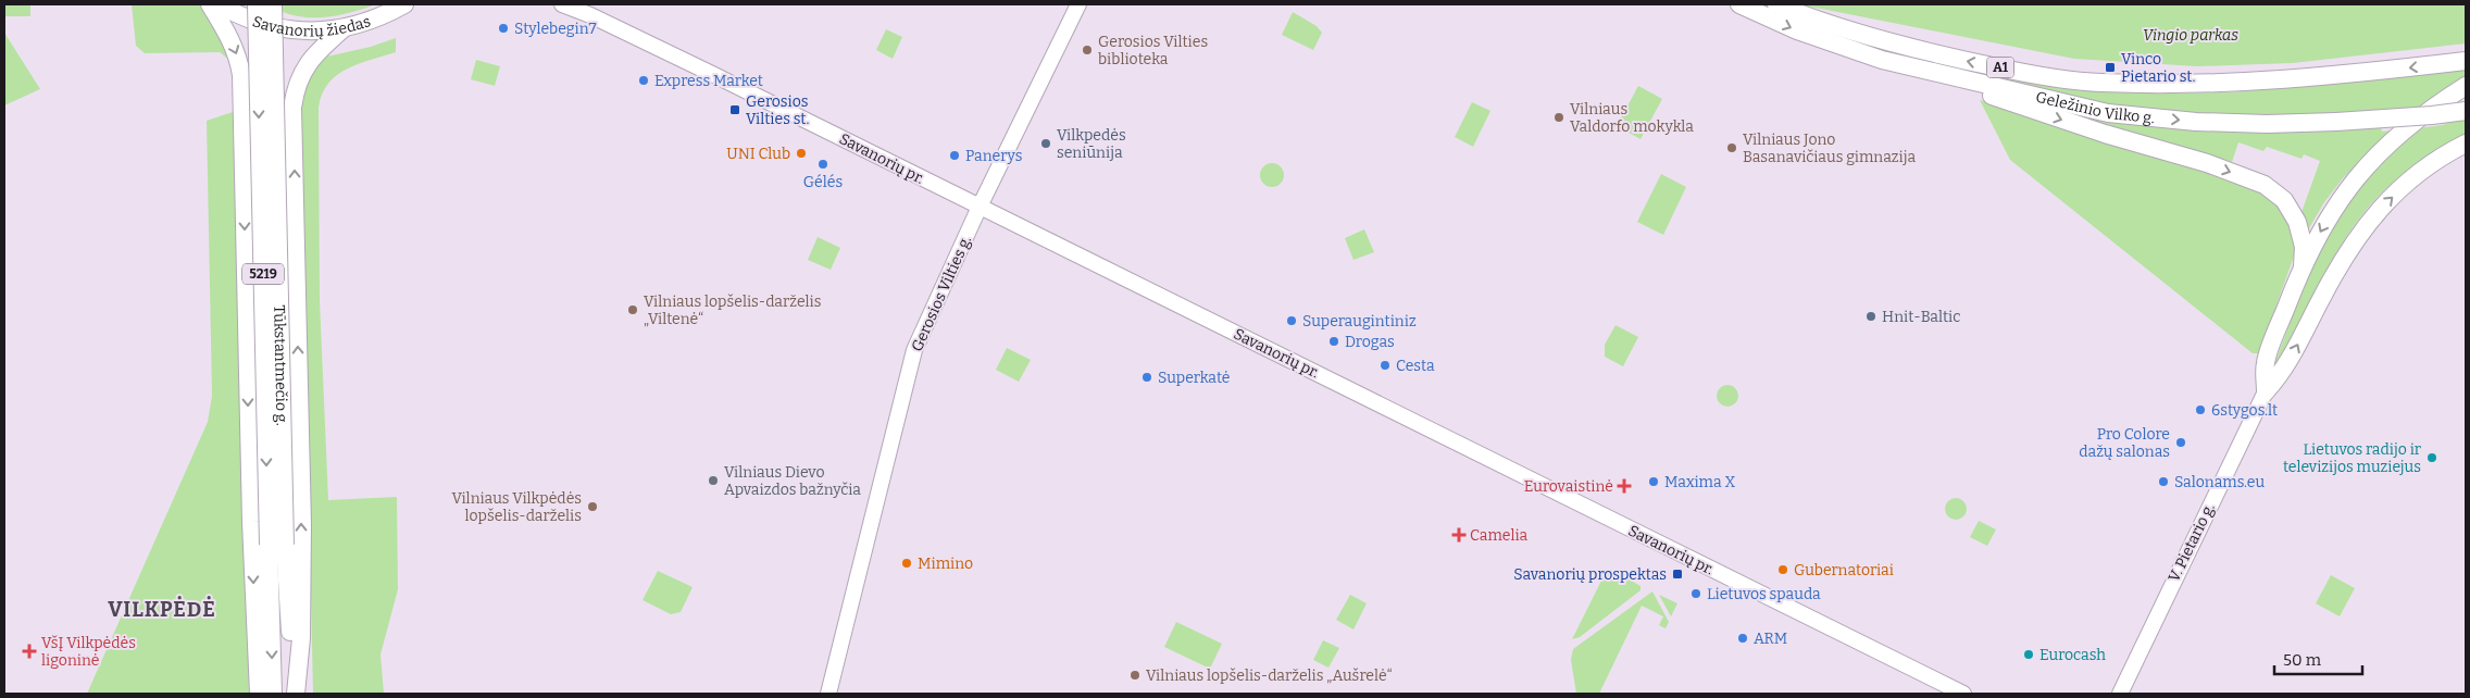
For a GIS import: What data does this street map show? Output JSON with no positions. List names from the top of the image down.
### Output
{
  "streets": {
    "highway": [
      "Savanorių žiedas",
      "A1",
      "Geležinio Vilko g.",
      "5219",
      "Tūkstantmečio g."
    ],
    "main road": ["Savanorių pr.", "Gerosios Vilties g.", "V. Pietario g."]
  },
  "crossings": [
    ["Savanorių pr.", "Gerosios Vilties g."]
  ],
  "districts": ["VILKPĖDĖ"],
  "parks": ["Vingio parkas"],
  "places": {
    "other": [
      "Stylebegin7",
      "Gerosios Vilties biblioteka",
      "Express Market",
      "Vilniaus Valdorfo mokykla",
      "Vilkpedės seniūnija",
      "Vilniaus Jono Basanavičiaus gimnazija",
      "UNI Club",
      "Panerys",
      "Gélés",
      "Vilniaus lopšelis-darželis „Viltenė“",
      "Hnit-Baltic",
      "Superaugintiniz",
      "Drogas",
      "Cesta",
      "Superkatė",
      "6stygos.lt",
      "Pro Colore dažų salonas",
      "Lietuvos radijo ir televizijos muziejus",
      "Vilniaus Dievo Apvaizdos bažnyčia",
      "Maxima X",
      "Salonams.eu",
      "Vilniaus Vilkpėdės lopšelis-darželis",
      "Mimino",
      "Gubernatoriai",
      "Lietuvos spauda",
      "ARM",
      "Eurocash",
      "Vilniaus lopšelis-darželis „Aušrelė“"
    ],
    "transit": ["Vinco Pietario st.", "Gerosios Vilties st.", "Savanorių prospektas"],
    "health": ["Eurovaistinė", "Camelia", "VšĮ Vilkpėdės ligoninė"]
  },
  "scale_bar": "50 m"
}
